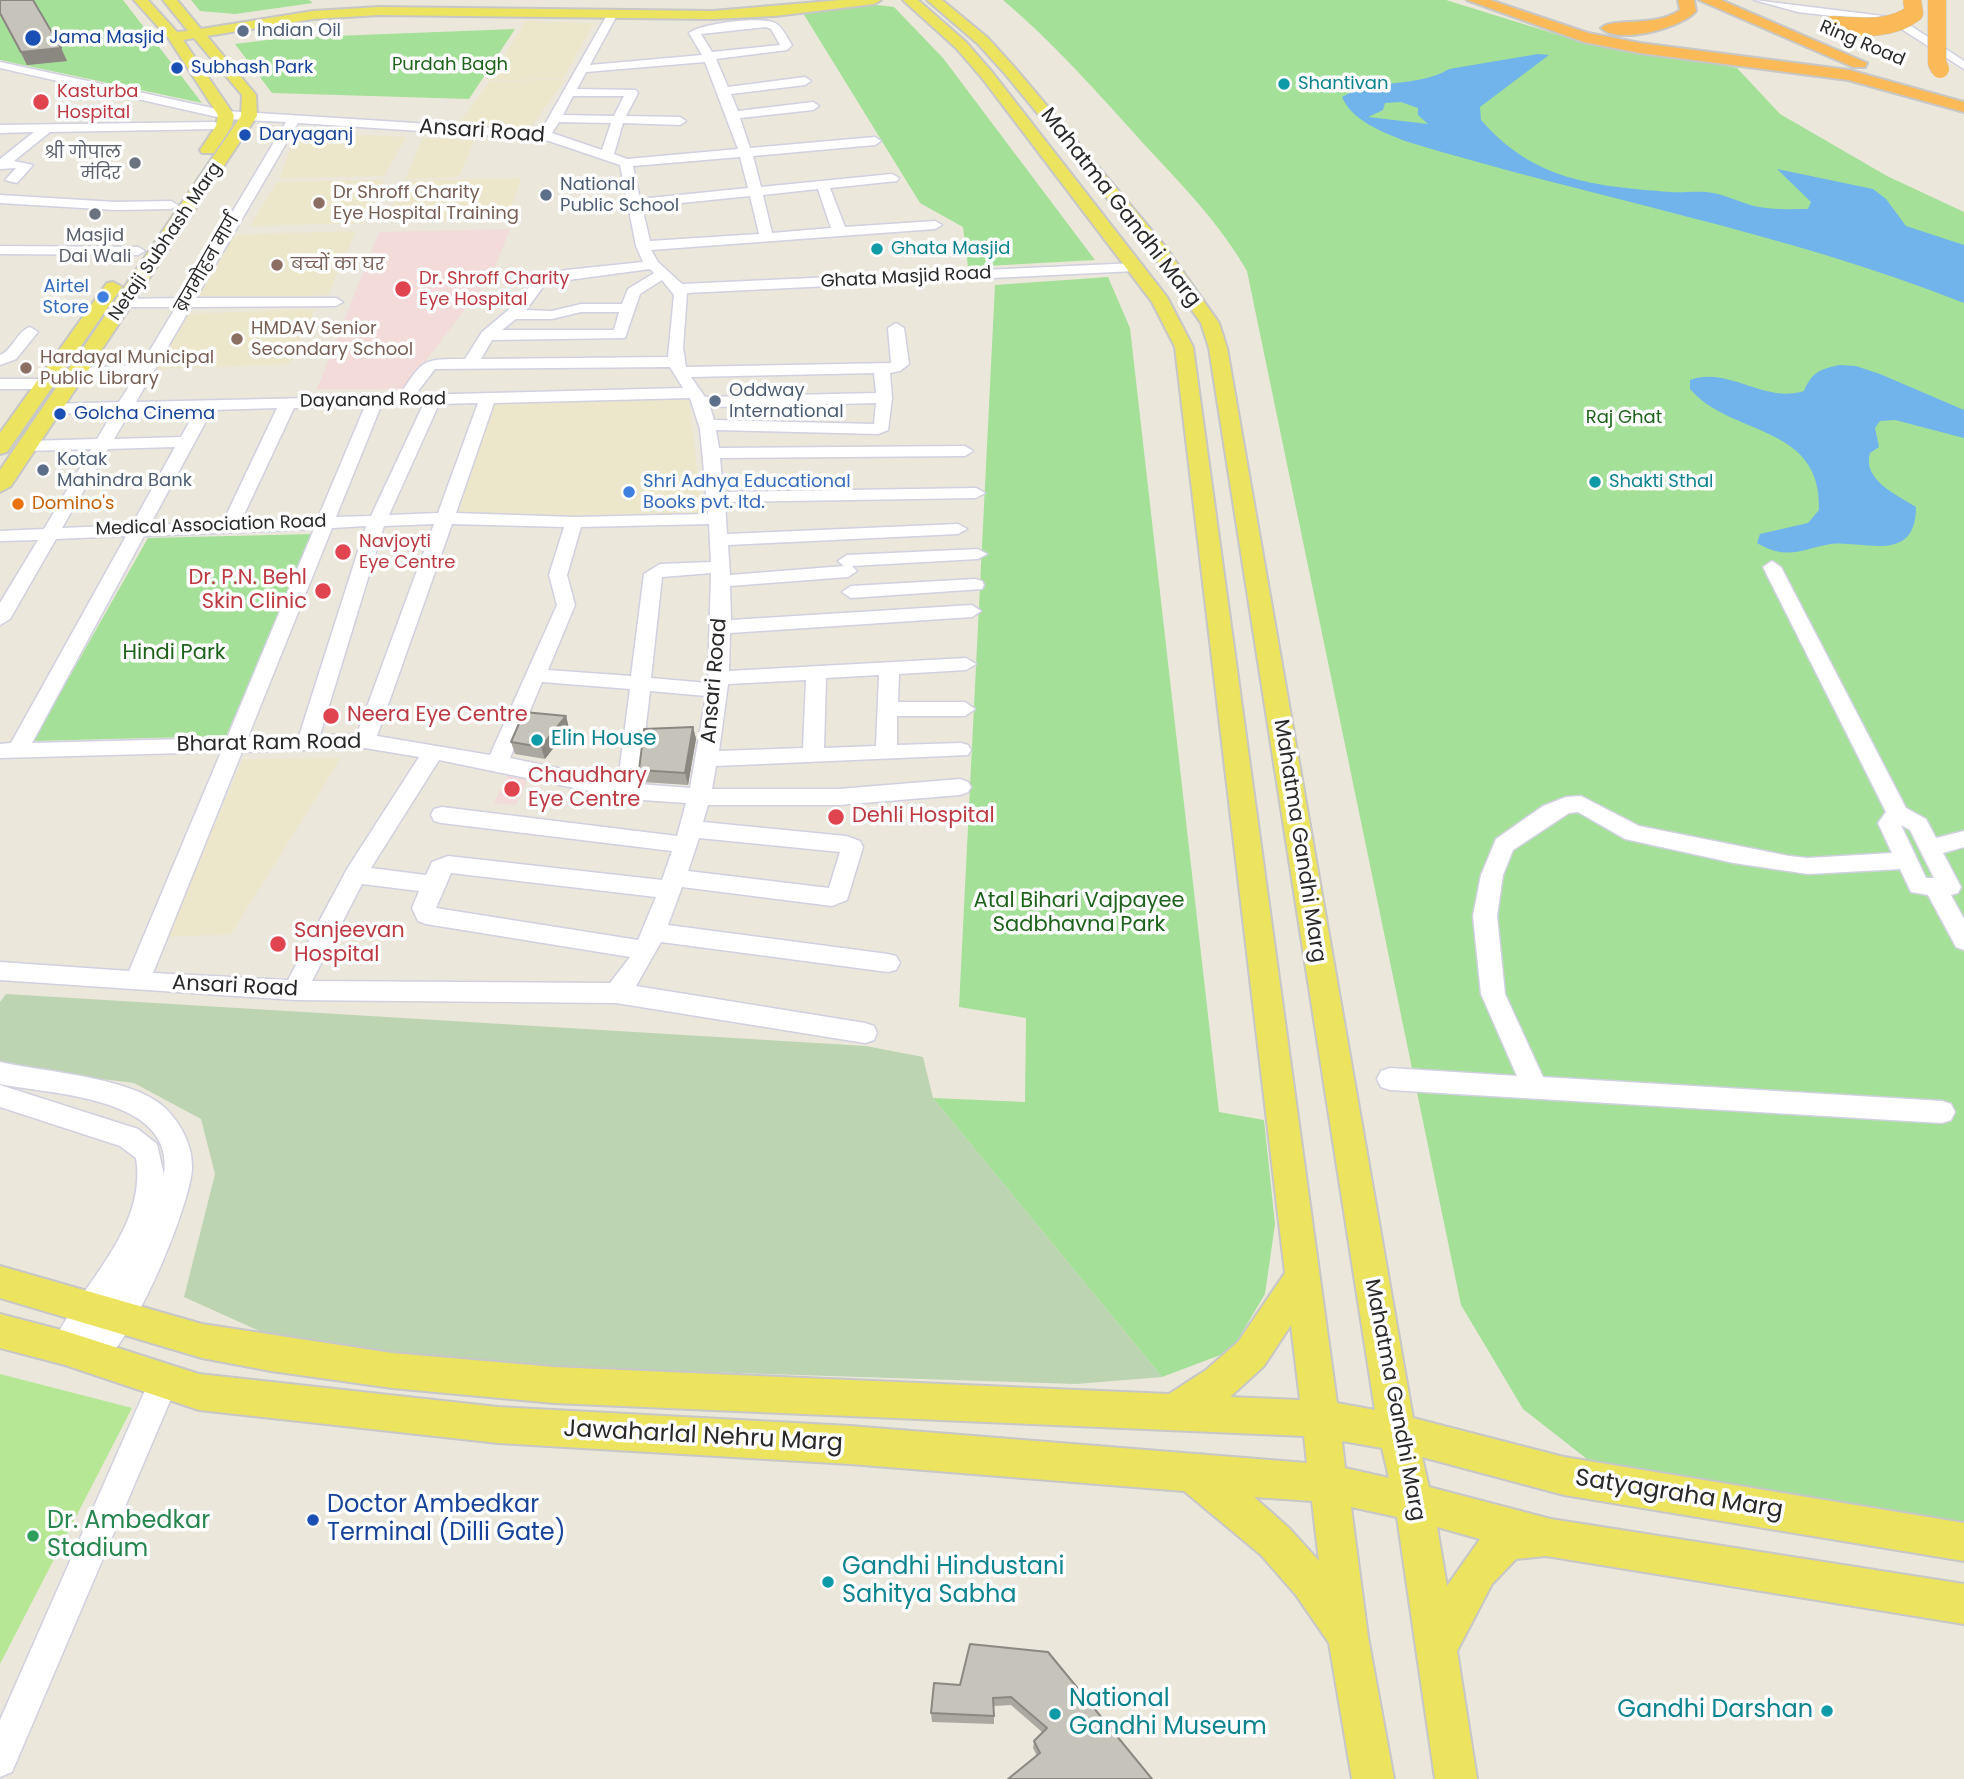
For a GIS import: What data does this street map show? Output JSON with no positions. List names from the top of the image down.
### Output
{
  "streets": {
    "highway": ["Ring Road"],
    "main road": [
      "Mahatma Gandhi Marg",
      "Netaji Subhash Marg",
      "Jawaharlal Nehru Marg",
      "Satyagraha Marg"
    ],
    "street": [
      "Ansari Road",
      "ब्रजमोहन मार्ग",
      "Ghata Masjid Road",
      "Dayanand Road",
      "Medical Association Road",
      "Bharat Ram Road"
    ]
  },
  "crossings": [
    ["Ansari Road", "Netaji Subhash Marg"],
    ["Ansari Road", "ब्रजमोहन मार्ग"],
    ["Ansari Road", "Dayanand Road"],
    ["Ansari Road", "Medical Association Road"],
    ["Ansari Road", "Bharat Ram Road"],
    ["Mahatma Gandhi Marg", "Ghata Masjid Road"],
    ["Mahatma Gandhi Marg", "Jawaharlal Nehru Marg"],
    ["Mahatma Gandhi Marg", "Satyagraha Marg"],
    ["Netaji Subhash Marg", "Dayanand Road"],
    ["ब्रजमोहन मार्ग", "Dayanand Road"],
    ["ब्रजमोहन मार्ग", "Medical Association Road"],
    ["Jawaharlal Nehru Marg", "Satyagraha Marg"]
  ],
  "parks": [
    "Purdah Bagh",
    "Raj Ghat",
    "Hindi Park",
    "Atal Bihari Vajpayee Sadbhavna Park"
  ],
  "places": [
    "Indian Oil",
    "Jama Masjid",
    "Subhash Park",
    "Shantivan",
    "Kasturba Hospital",
    "Daryaganj",
    "श्री गोपाल मंदिर",
    "National Public School",
    "Dr Shroff Charity Eye Hospital Training",
    "Masjid Dai Wali",
    "Ghata Masjid",
    "बच्चों का घर",
    "Dr. Shroff Charity Eye Hospital",
    "Airtel Store",
    "HMDAV Senior Secondary School",
    "Hardayal Municipal Public Library",
    "Oddway International",
    "Golcha Cinema",
    "Kotak Mahindra Bank",
    "Shakti Sthal",
    "Shri Adhya Educational Books pvt. ltd.",
    "Domino's",
    "Navjoyti Eye Centre",
    "Dr. P.N. Behl Skin Clinic",
    "Neera Eye Centre",
    "Elin House",
    "Chaudhary Eye Centre",
    "Dehli Hospital",
    "Sanjeevan Hospital",
    "Doctor Ambedkar Terminal (Dilli Gate)",
    "Dr. Ambedkar Stadium",
    "Gandhi Hindustani Sahitya Sabha",
    "Gandhi Darshan",
    "National Gandhi Museum"
  ]
}
